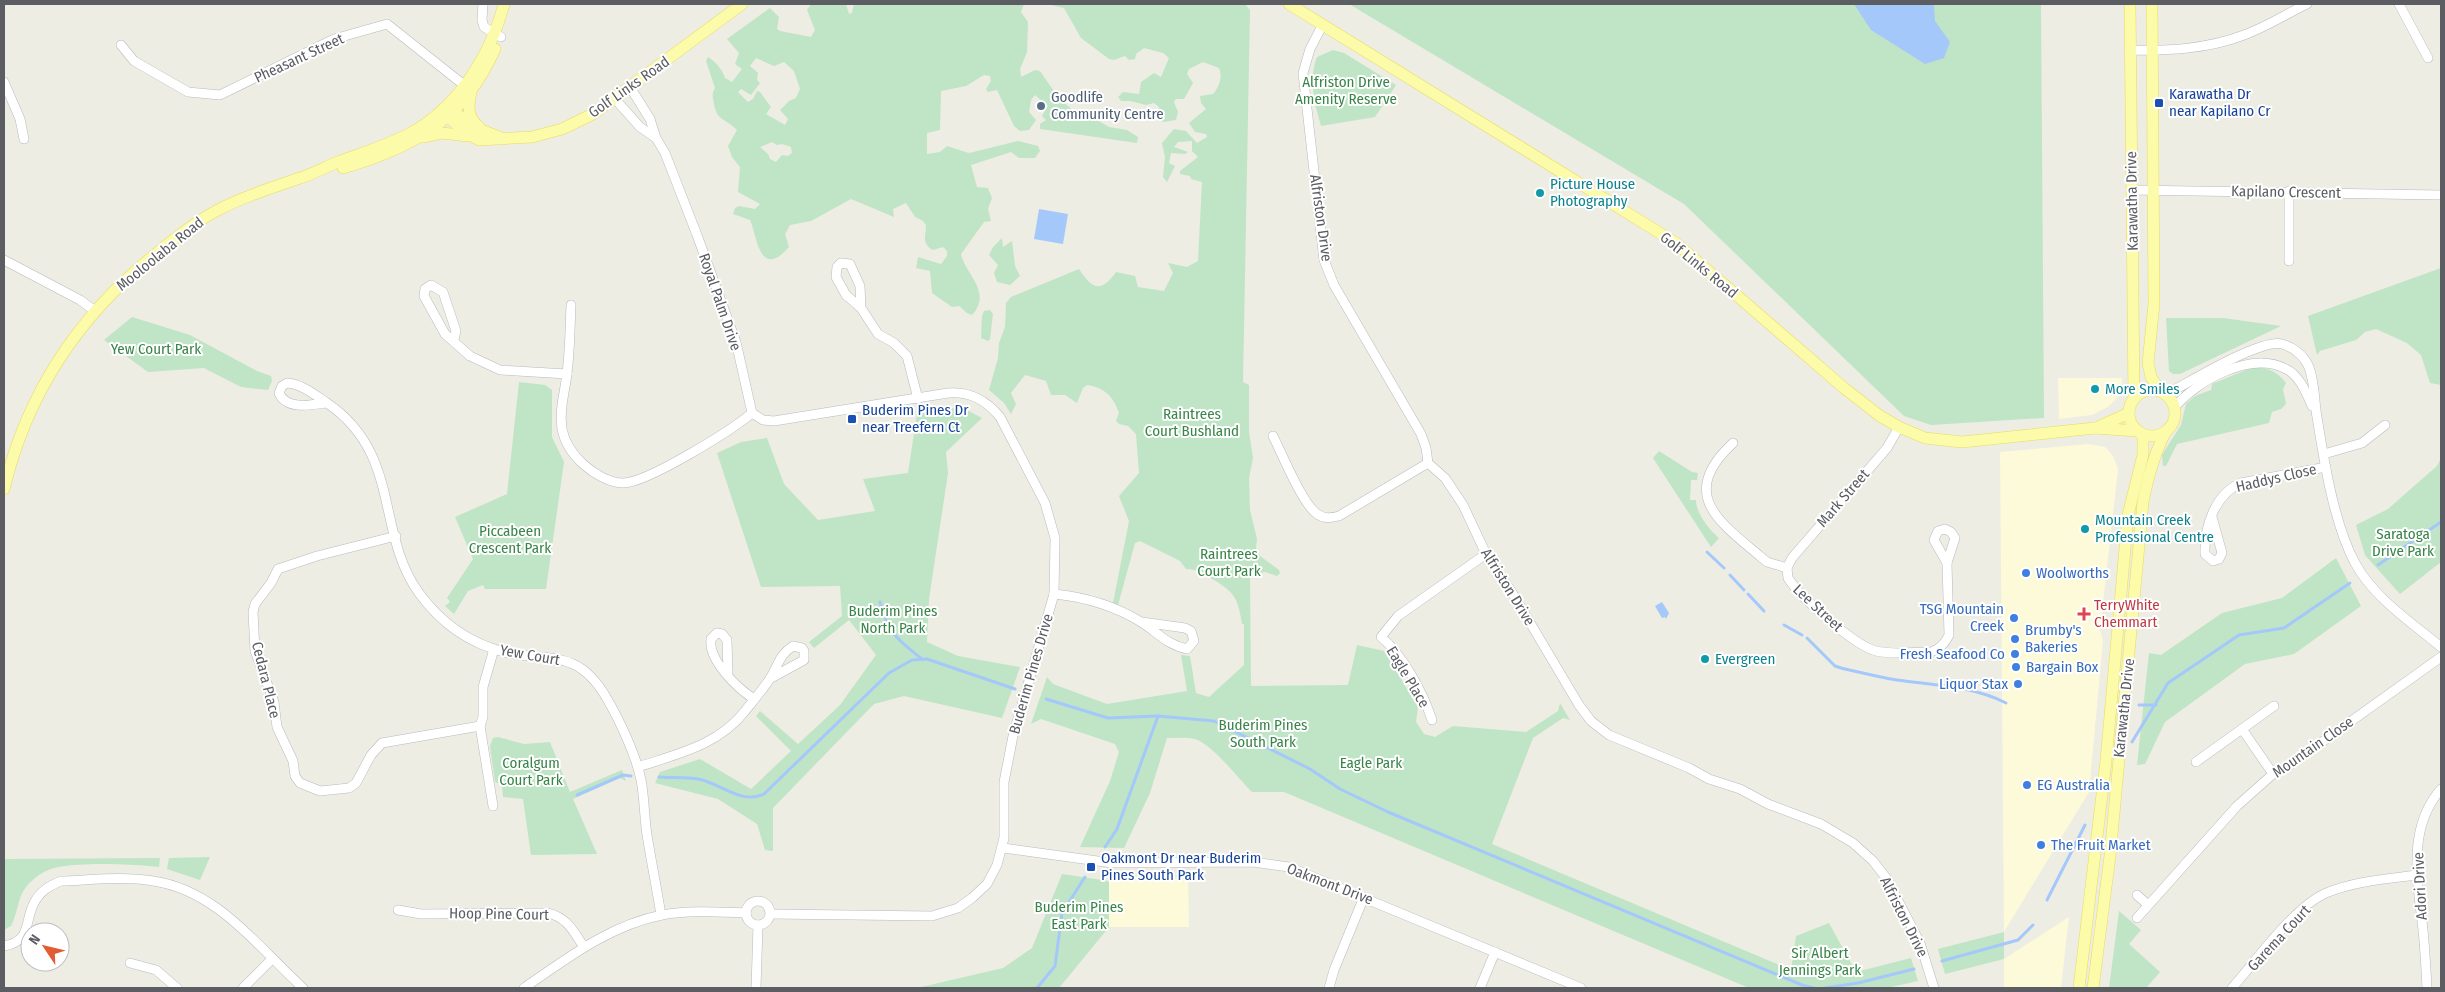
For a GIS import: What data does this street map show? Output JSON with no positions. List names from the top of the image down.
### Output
{
  "streets": {
    "main road": ["Golf Links Road", "Karawatha Drive", "Mooloolaba Road"],
    "street": [
      "Pheasant Street",
      "Kapilano Crescent",
      "Alfriston Drive",
      "Royal Palm Drive",
      "Haddys Close",
      "Mark Street",
      "Lee Street",
      "Yew Court",
      "Buderim Pines Drive",
      "Eagle Place",
      "Cedara Place",
      "Mountain Close",
      "Oakmont Drive",
      "Adori Drive",
      "Hoop Pine Court",
      "Garema Court"
    ]
  },
  "crossings": [
    ["Pheasant Street", "Mooloolaba Road"],
    ["Golf Links Road", "Karawatha Drive"],
    ["Golf Links Road", "Alfriston Drive"],
    ["Golf Links Road", "Mooloolaba Road"],
    ["Golf Links Road", "Royal Palm Drive"],
    ["Golf Links Road", "Mark Street"],
    ["Kapilano Crescent", "Karawatha Drive"],
    ["Alfriston Drive", "Eagle Place"],
    ["Royal Palm Drive", "Buderim Pines Drive"],
    ["Mark Street", "Lee Street"],
    ["Yew Court", "Cedara Place"],
    ["Buderim Pines Drive", "Oakmont Drive"],
    ["Adori Drive", "Garema Court"]
  ],
  "parks": [
    "Alfriston Drive Amenity Reserve",
    "Yew Court Park",
    "Raintrees Court Bushland",
    "Piccabeen Crescent Park",
    "Saratoga Drive Park",
    "Raintrees Court Park",
    "Buderim Pines North Park",
    "Buderim Pines South Park",
    "Coralgum Court Park",
    "Eagle Park",
    "Buderim Pines East Park",
    "Sir Albert Jennings Park"
  ],
  "places": {
    "transit": ["Karawatha Dr near Kapilano Cr", "Buderim Pines Dr near Treefern Ct", "Oakmont Dr near Buderim Pines South Park"],
    "other": [
      "Goodlife Community Centre",
      "Picture House Photography",
      "More Smiles",
      "Mountain Creek Professional Centre",
      "Woolworths",
      "TSG Mountain Creek",
      "Brumby's Bakeries",
      "Fresh Seafood Co",
      "Evergreen",
      "Bargain Box",
      "Liquor Stax",
      "EG Australia",
      "The Fruit Market"
    ],
    "health": ["TerryWhite Chemmart"]
  },
  "north": "top left"
}
